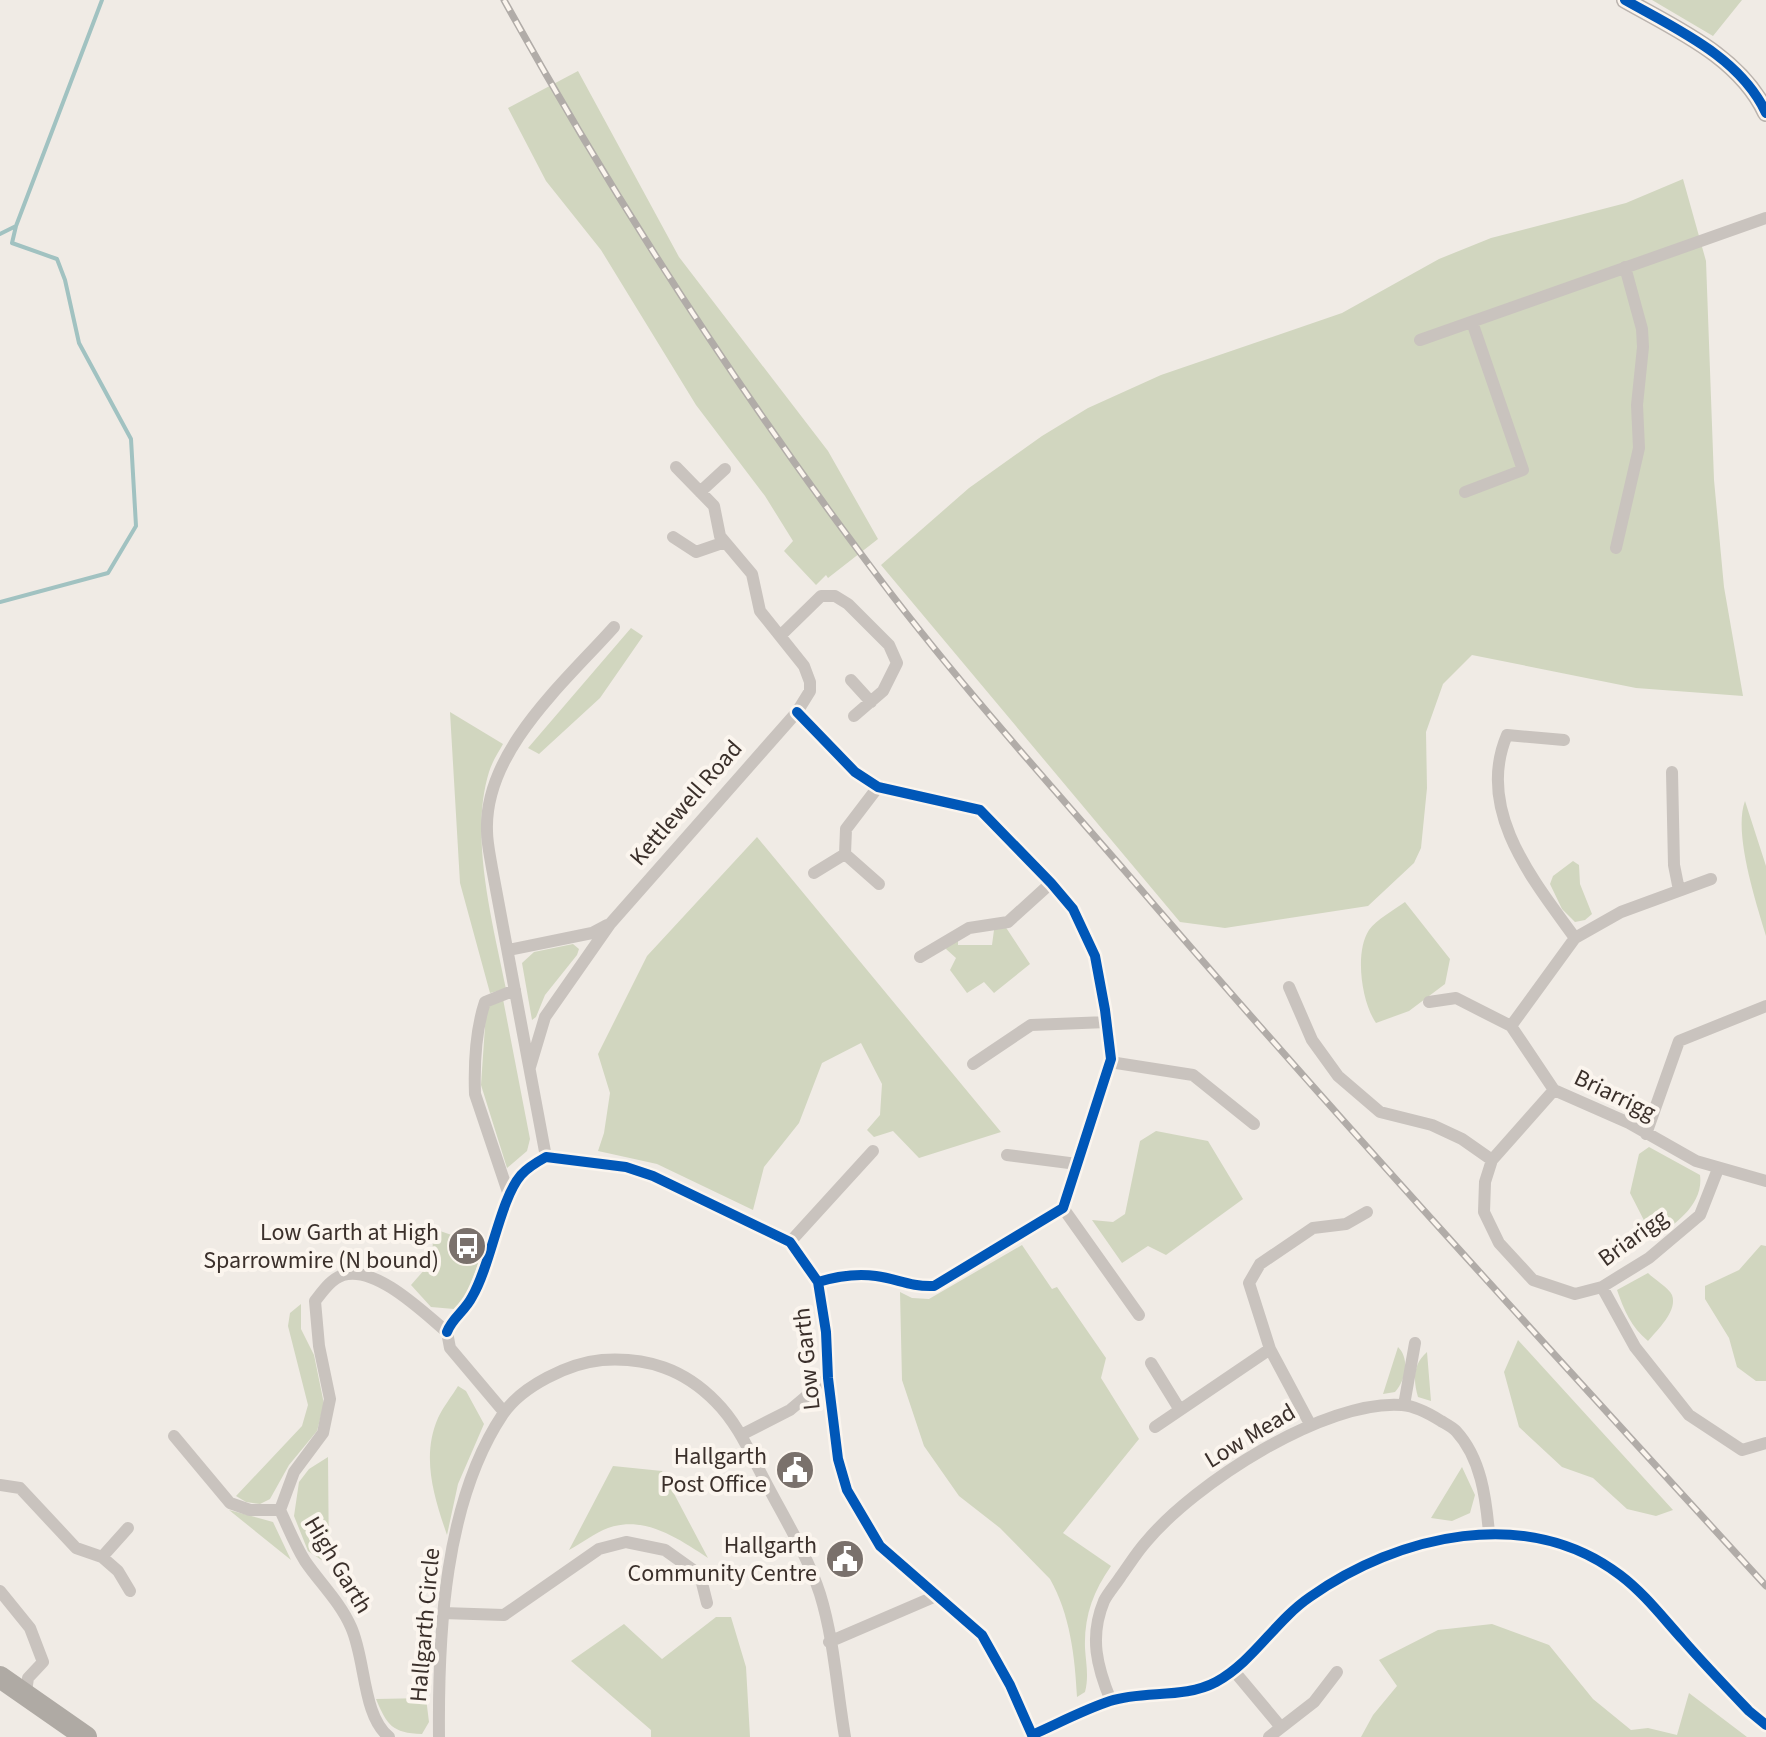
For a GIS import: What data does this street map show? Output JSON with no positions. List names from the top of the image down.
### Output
{
  "streets": {
    "street": [
      "Kettlewell Road",
      "Briarrigg",
      "Briarigg",
      "Low Garth",
      "Low Mead",
      "High Garth",
      "Hallgarth Circle"
    ]
  },
  "crossings": [
    ["Briarrigg", "Briarigg"],
    ["High Garth", "Hallgarth Circle"]
  ],
  "places": {
    "bus stop": ["Low Garth at High Sparrowmire (N bound)"],
    "public building": ["Hallgarth Post Office", "Hallgarth Community Centre"]
  }
}
